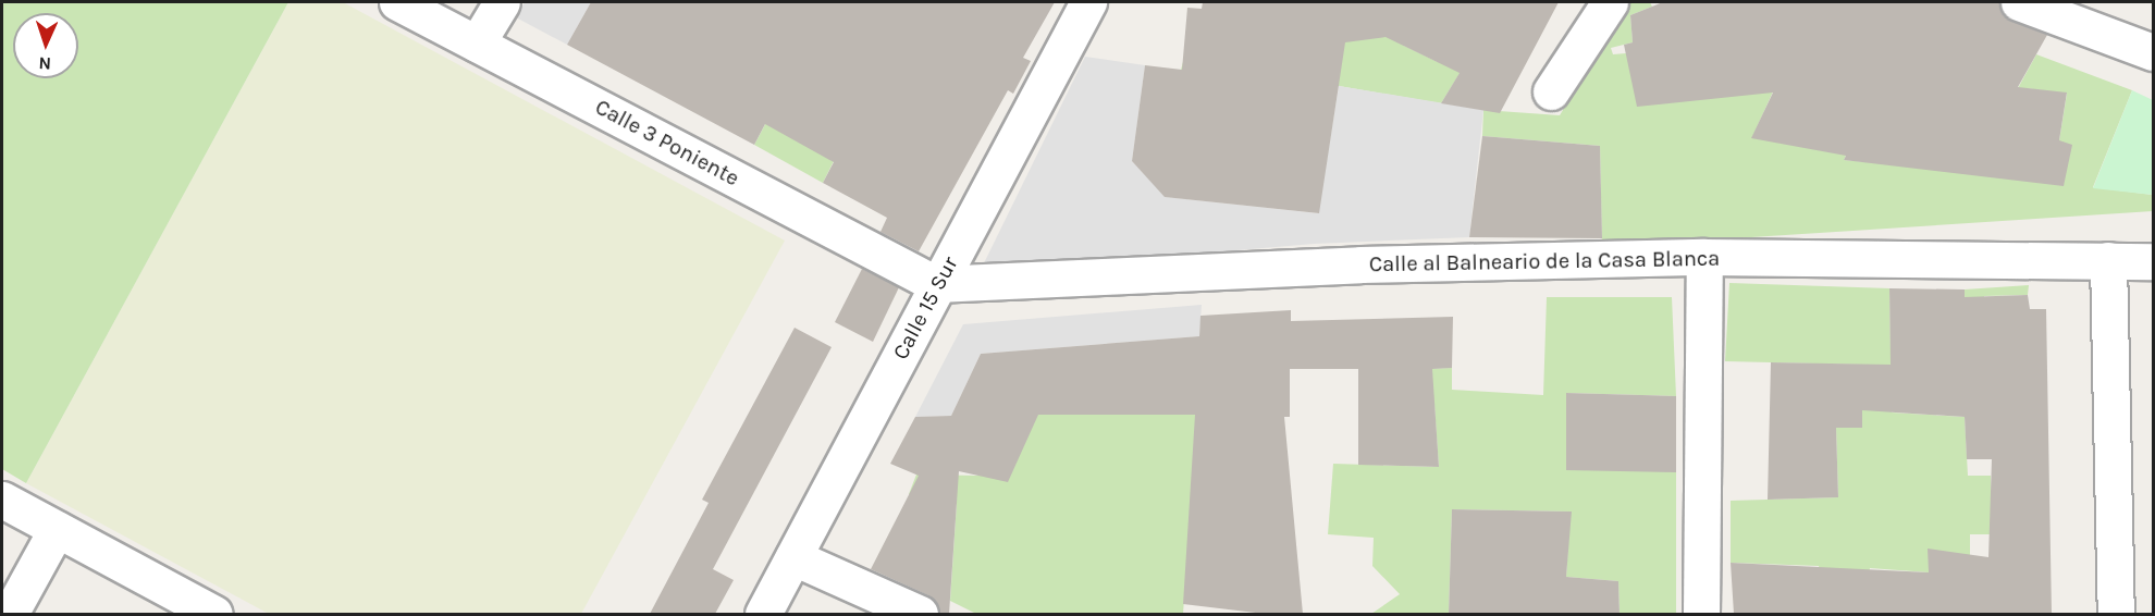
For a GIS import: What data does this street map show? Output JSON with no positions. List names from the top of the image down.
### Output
{
  "streets": {
    "street": ["Calle 3 Poniente", "Calle al Balneario de la Casa Blanca", "Calle 15 Sur"]
  },
  "crossings": [
    ["Calle 3 Poniente", "Calle al Balneario de la Casa Blanca"],
    ["Calle 3 Poniente", "Calle 15 Sur"],
    ["Calle al Balneario de la Casa Blanca", "Calle 15 Sur"]
  ],
  "north": "bottom"
}
